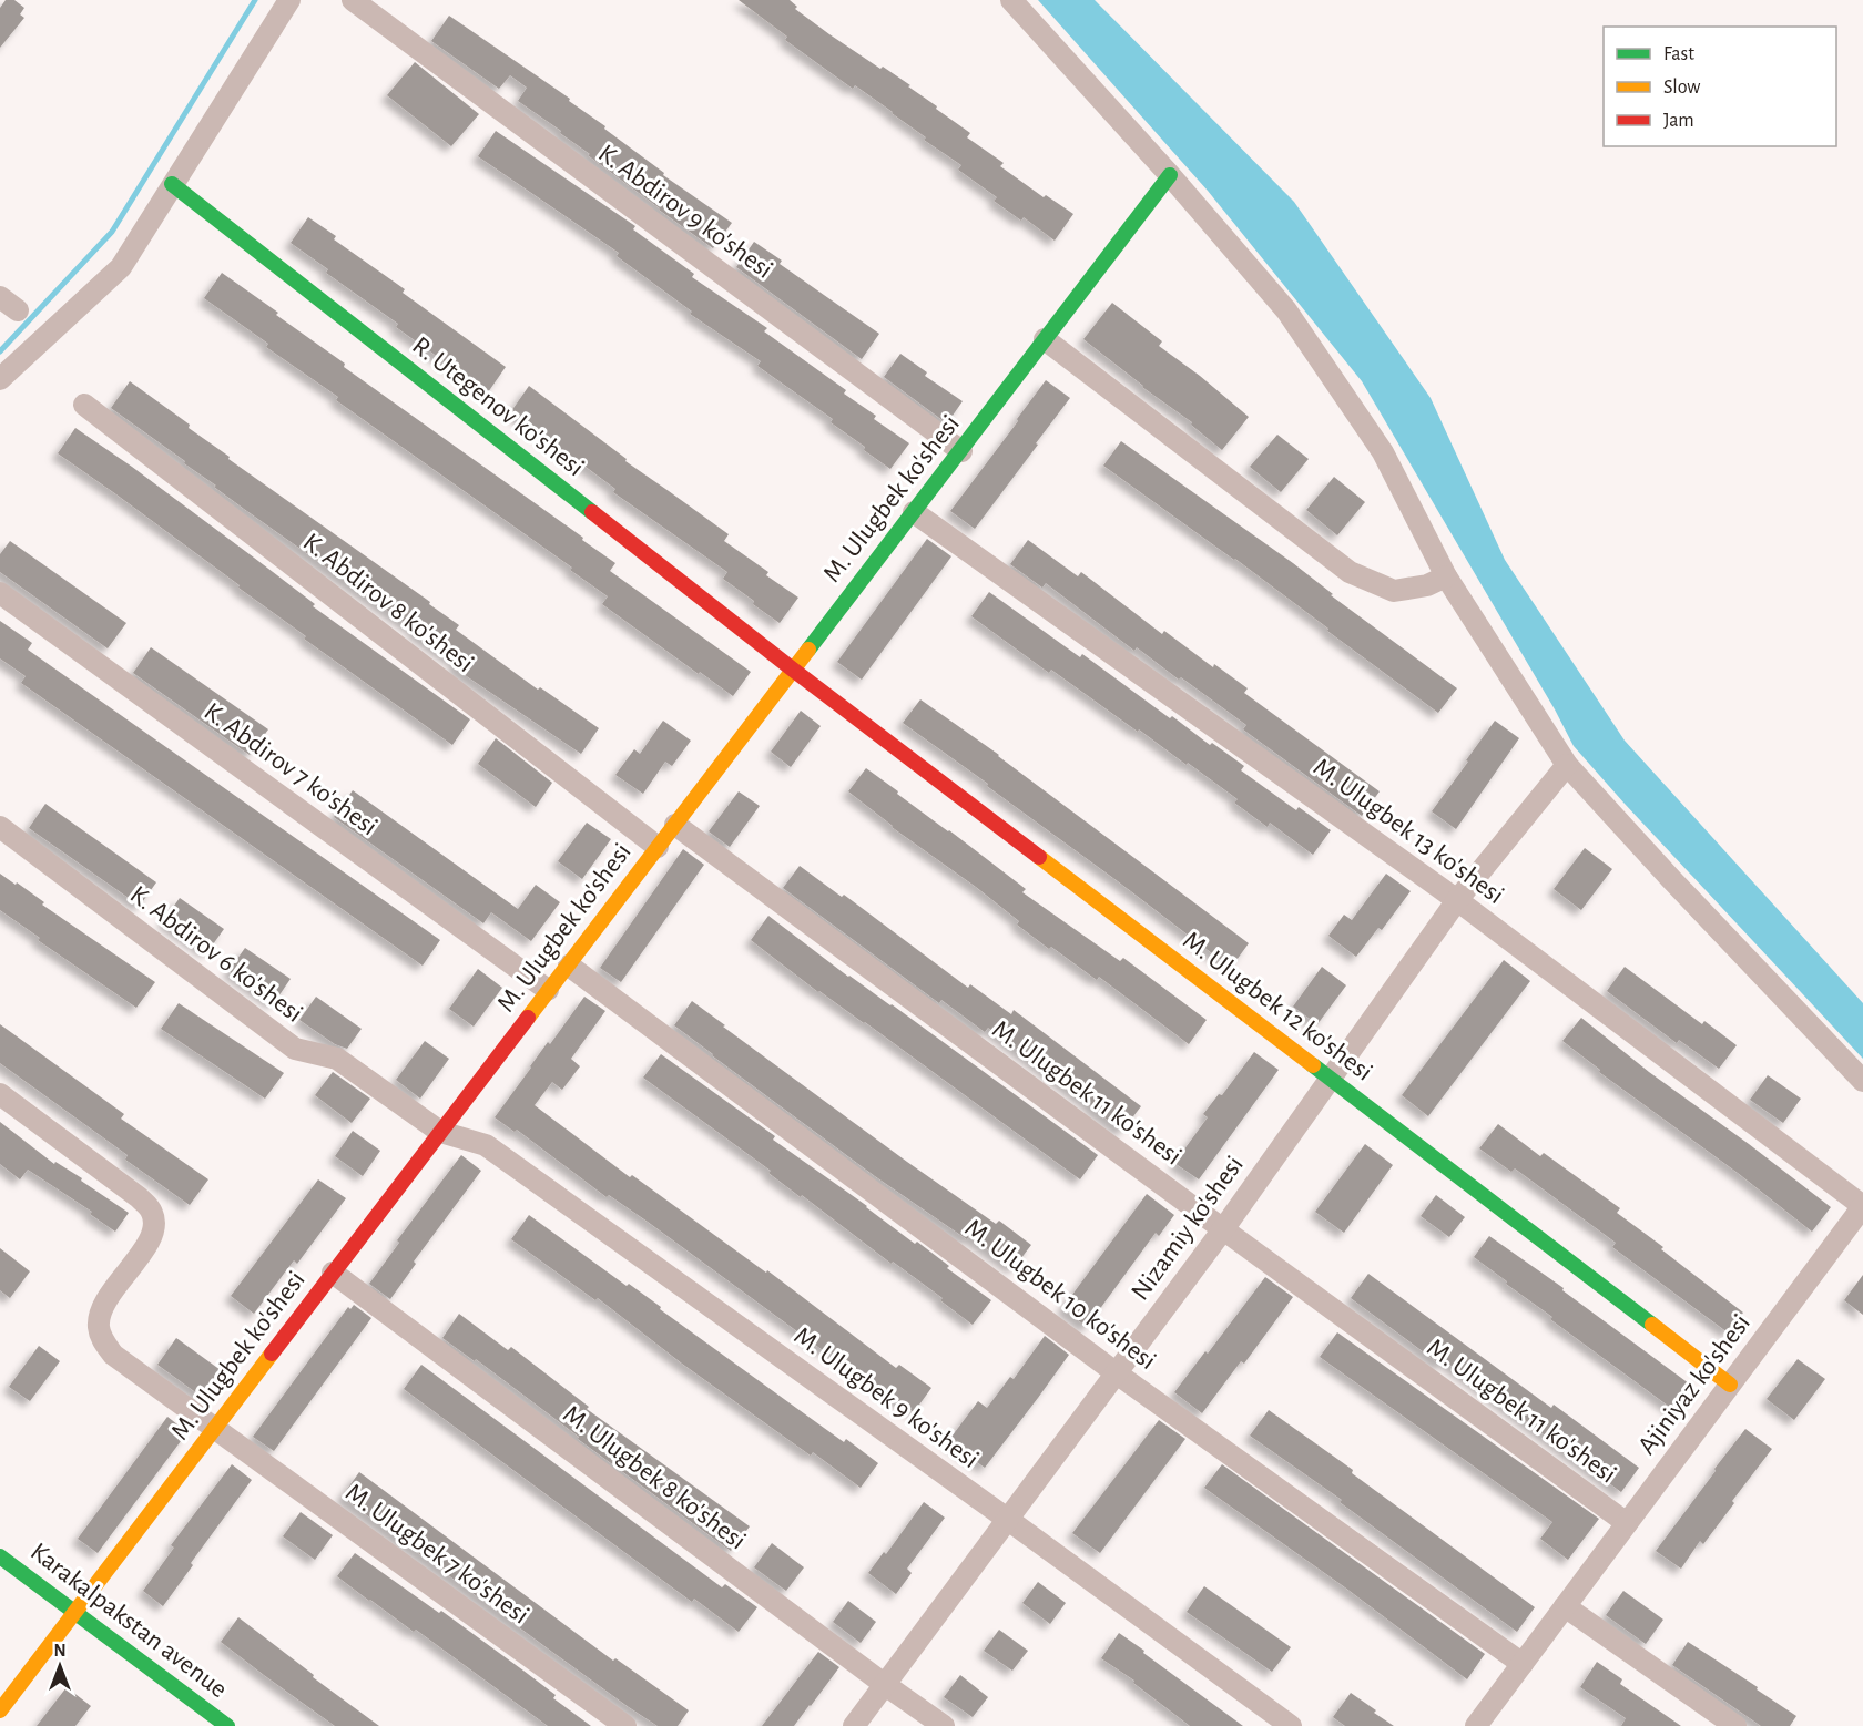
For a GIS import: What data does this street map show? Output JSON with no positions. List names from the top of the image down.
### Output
{
  "streets": {
    "street": [
      "K. Abdirov 9 ko'shesi",
      "R. Utegenov ko'shesi",
      "M. Ulugbek ko'shesi",
      "K. Abdirov 8 ko'shesi",
      "K. Abdirov 7 ko'shesi",
      "M. Ulugbek 13 ko'shesi",
      "K. Abdirov 6 ko'shesi",
      "M. Ulugbek 12 ko'shesi",
      "M. Ulugbek 11 ko'shesi",
      "Nizamiy ko'shesi",
      "M. Ulugbek 10 ko'shesi",
      "Ajiniyaz ko'shesi",
      "M. Ulugbek 9 ko'shesi",
      "M. Ulugbek 8 ko'shesi",
      "M. Ulugbek 7 ko'shesi",
      "Karakalpakstan avenue"
    ]
  },
  "crossings": [
    ["K. Abdirov 9 ko'shesi", "M. Ulugbek ko'shesi"],
    ["R. Utegenov ko'shesi", "M. Ulugbek ko'shesi"],
    ["R. Utegenov ko'shesi", "M. Ulugbek 12 ko'shesi"],
    ["M. Ulugbek ko'shesi", "K. Abdirov 8 ko'shesi"],
    ["M. Ulugbek ko'shesi", "K. Abdirov 7 ko'shesi"],
    ["M. Ulugbek ko'shesi", "M. Ulugbek 13 ko'shesi"],
    ["M. Ulugbek ko'shesi", "K. Abdirov 6 ko'shesi"],
    ["M. Ulugbek ko'shesi", "M. Ulugbek 12 ko'shesi"],
    ["M. Ulugbek ko'shesi", "M. Ulugbek 11 ko'shesi"],
    ["M. Ulugbek ko'shesi", "M. Ulugbek 10 ko'shesi"],
    ["M. Ulugbek ko'shesi", "M. Ulugbek 9 ko'shesi"],
    ["M. Ulugbek ko'shesi", "M. Ulugbek 8 ko'shesi"],
    ["M. Ulugbek ko'shesi", "M. Ulugbek 7 ko'shesi"],
    ["M. Ulugbek ko'shesi", "Karakalpakstan avenue"],
    ["M. Ulugbek 13 ko'shesi", "Nizamiy ko'shesi"],
    ["M. Ulugbek 13 ko'shesi", "Ajiniyaz ko'shesi"],
    ["K. Abdirov 6 ko'shesi", "M. Ulugbek 9 ko'shesi"],
    ["M. Ulugbek 12 ko'shesi", "Nizamiy ko'shesi"],
    ["M. Ulugbek 12 ko'shesi", "Ajiniyaz ko'shesi"],
    ["M. Ulugbek 11 ko'shesi", "Nizamiy ko'shesi"],
    ["M. Ulugbek 11 ko'shesi", "Ajiniyaz ko'shesi"],
    ["Nizamiy ko'shesi", "M. Ulugbek 10 ko'shesi"],
    ["Nizamiy ko'shesi", "M. Ulugbek 9 ko'shesi"],
    ["Nizamiy ko'shesi", "M. Ulugbek 8 ko'shesi"],
    ["M. Ulugbek 10 ko'shesi", "Ajiniyaz ko'shesi"]
  ],
  "legend": ["Fast", "Slow", "Jam"],
  "north": "top"
}
